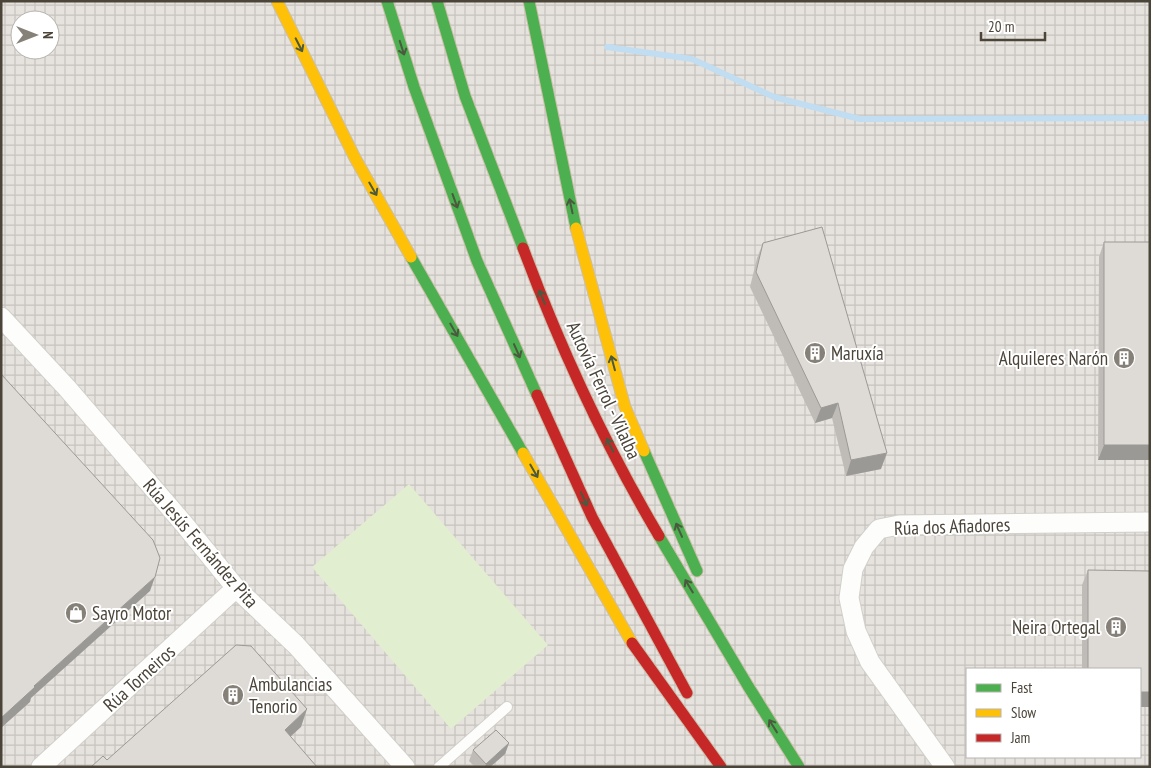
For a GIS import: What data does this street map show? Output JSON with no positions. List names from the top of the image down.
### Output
{
  "streets": {
    "highway": ["Autovía Ferrol - Vilalba"],
    "street": ["Rúa dos Afiadores", "Rúa Jesús Fernández Pita", "Rúa Torneiros"]
  },
  "crossings": [
    ["Rúa Jesús Fernández Pita", "Rúa Torneiros"]
  ],
  "places": {
    "building": [
      "Maruxía",
      "Alquileres Narón",
      "Neira Ortegal",
      "Ambulancias Tenorio"
    ],
    "shop": ["Sayro Motor"]
  },
  "legend": ["Fast", "Slow", "Jam"],
  "scale_bar": "20 m",
  "north": "right"
}
